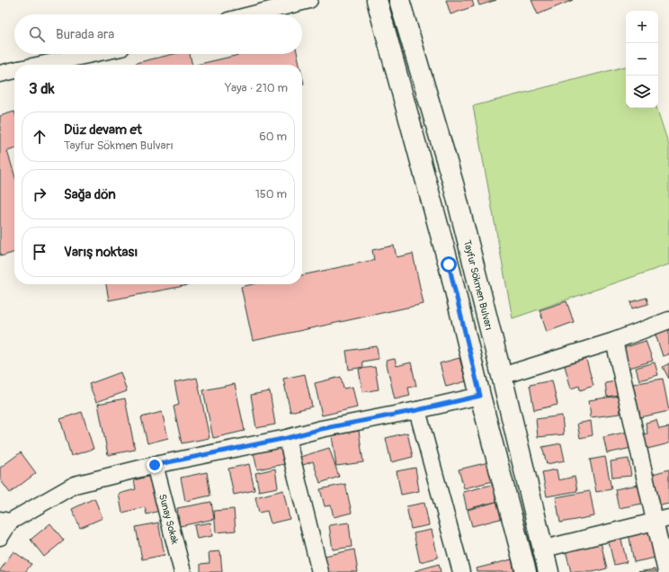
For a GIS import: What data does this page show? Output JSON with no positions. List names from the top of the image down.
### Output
{
  "streets": {
    "main road": ["Tayfur Sökmen Bulvarı"],
    "street": ["Sunay Sokak"]
  },
  "page": {
    "map_buttons": ["+", "−"],
    "search": "Burada ara",
    "heading": ["3 dk", "Yaya · 210 m"],
    "list": [
      ["Düz devam et", "Tayfur Sökmen Bulvarı", "60 m"],
      ["Sağa dön", "150 m"],
      "Varış noktası"
    ]
  }
}
